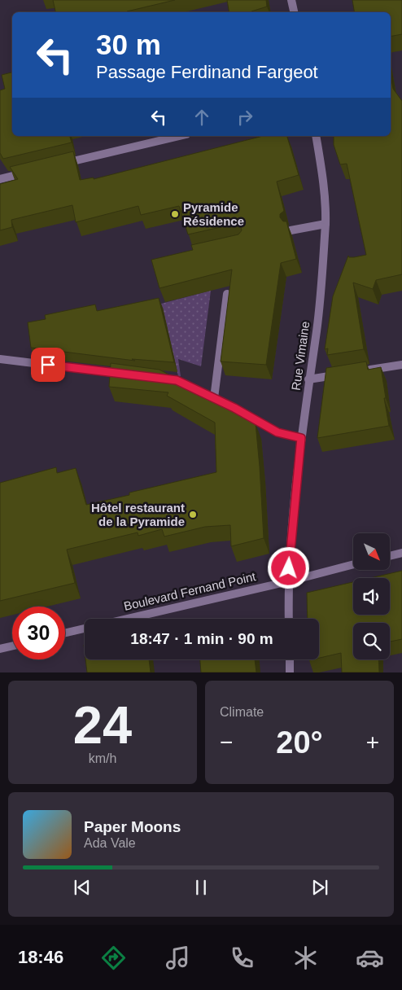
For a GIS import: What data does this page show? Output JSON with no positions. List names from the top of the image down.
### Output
{
  "streets": {
    "street": ["Rue Vimaine", "Boulevard Fernand Point"]
  },
  "crossings": [
    ["Rue Vimaine", "Boulevard Fernand Point"]
  ],
  "places": ["Pyramide Résidence", "Hôtel restaurant de la Pyramide"],
  "north": "bottom right",
  "page": {
    "turn": ["30 m", "Passage Ferdinand Fargeot"],
    "limit": "30",
    "trip": "18:47 · 1 min · 90 m",
    "tile": [
      ["24", "km/h"],
      "Climate"
    ],
    "heat": ["−", "20°", "+"],
    "song": ["Paper Moons", "Ada Vale"],
    "tabs": "18:46"
  }
}
